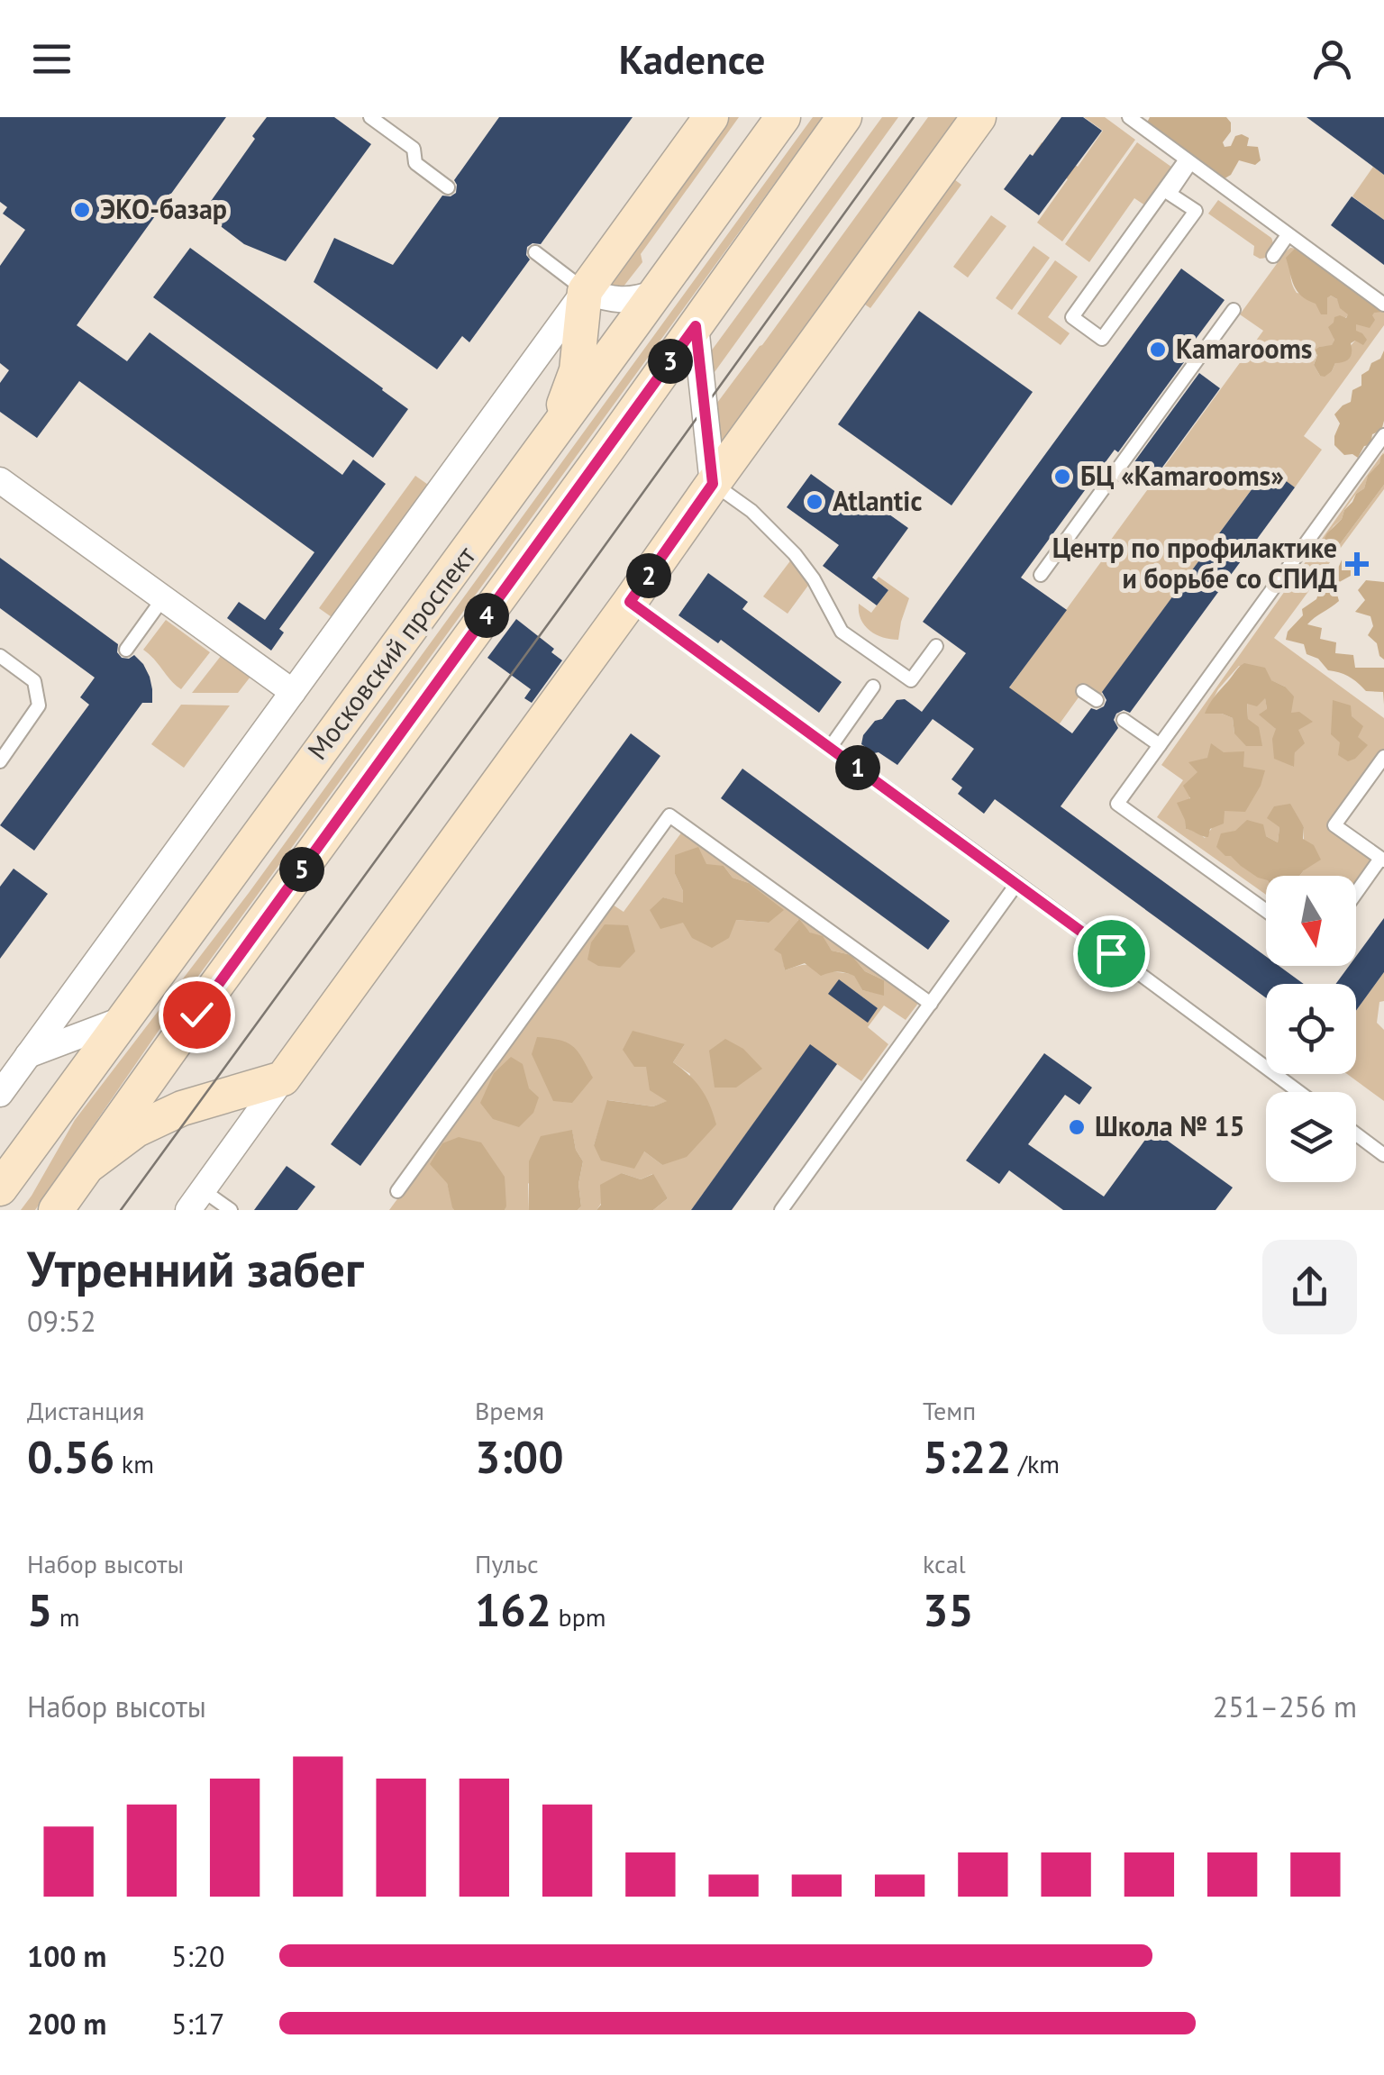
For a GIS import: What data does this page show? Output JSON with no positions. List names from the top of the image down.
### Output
{
  "streets": {
    "main road": ["Московский проспект"]
  },
  "places": {
    "other": [
      "ЭКО-базар",
      "Kamarooms",
      "БЦ «Kamarooms»",
      "Atlantic",
      "Школа № 15"
    ],
    "health": ["Центр по профилактике и борьбе со СПИД"]
  },
  "north": "bottom",
  "page": {
    "header": "Kadence",
    "pins": [
      "3",
      "2",
      "4",
      "1",
      "5"
    ],
    "heading": ["Утренний забег", "09:52"],
    "stats": [
      ["Дистанция", "0.56 km"],
      ["Время", "3:00"],
      ["Темп", "5:22 /km"],
      ["Набор высоты", "5 m"],
      ["Пульс", "162 bpm"],
      ["kcal", "35"]
    ],
    "chart": ["Набор высоты", "251–256 m"],
    "list": [
      {
        "name": "100 m",
        "note": "5:20"
      },
      {
        "name": "200 m",
        "note": "5:17"
      }
    ]
  }
}
